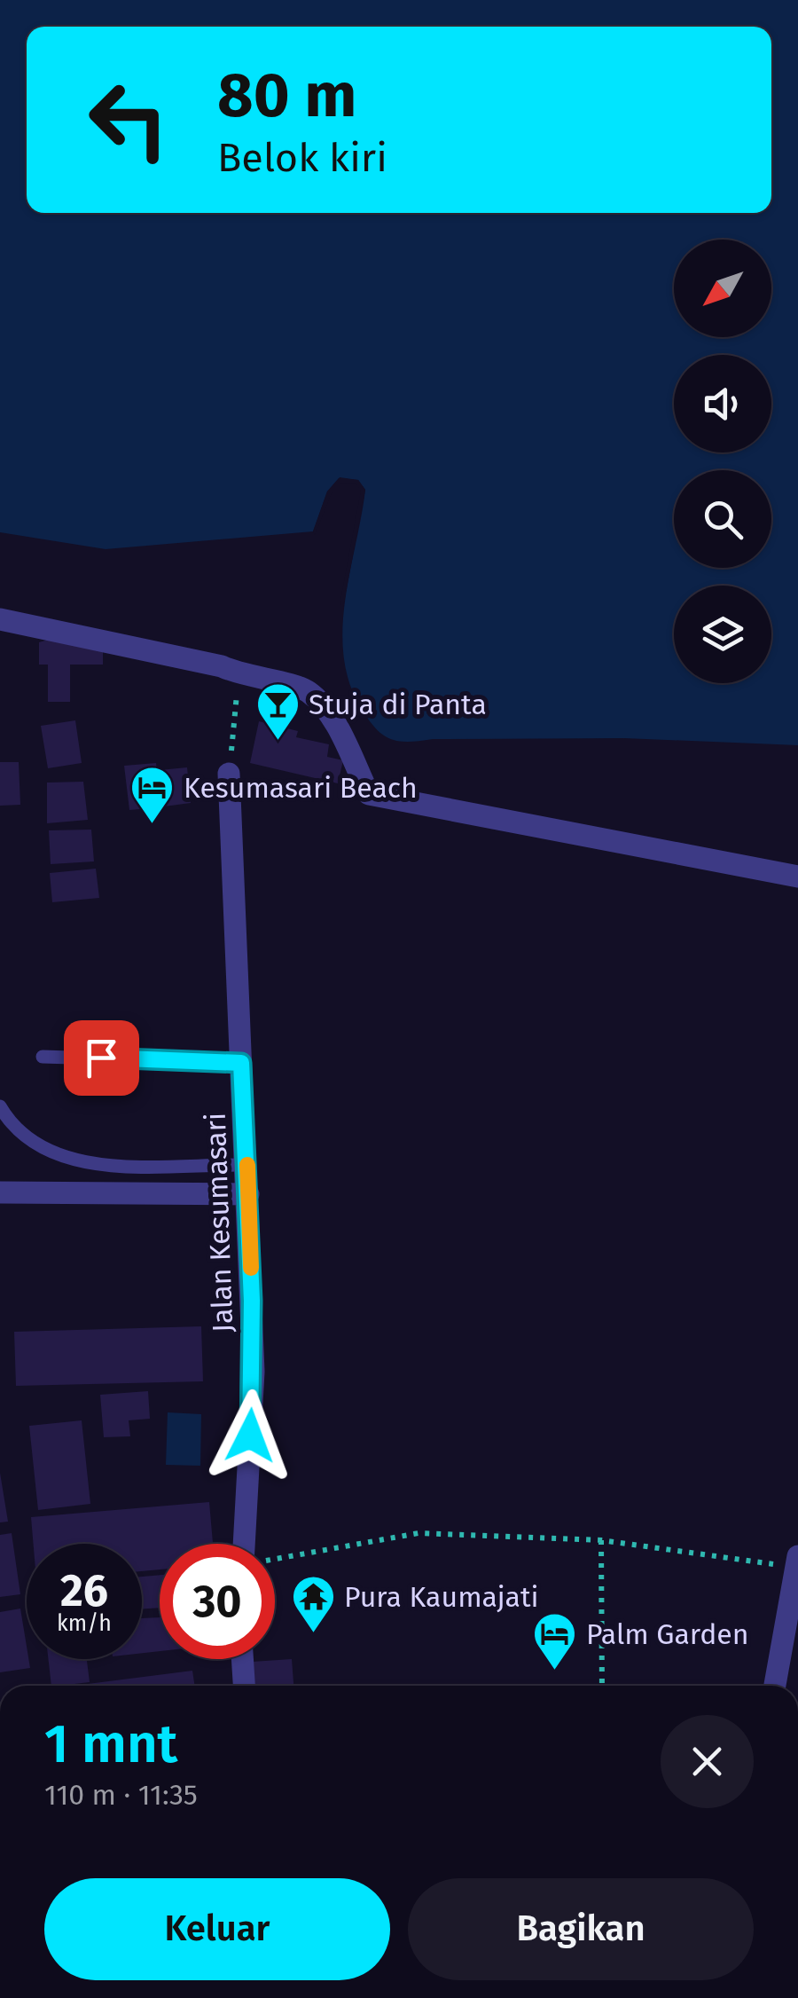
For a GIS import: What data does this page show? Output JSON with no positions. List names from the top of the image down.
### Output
{
  "streets": {
    "street": ["Jalan Kesumasari"]
  },
  "places": {
    "bar": ["Stuja di Panta"],
    "hotel": ["Kesumasari Beach", "Palm Garden"],
    "temple": ["Pura Kaumajati"]
  },
  "north": "bottom left",
  "page": {
    "turn": ["80 m", "Belok kiri"],
    "speed": "26 km/h",
    "limit": "30",
    "heading": ["1 mnt", "110 m · 11:35"],
    "buttons": ["Keluar", "Bagikan"]
  }
}
